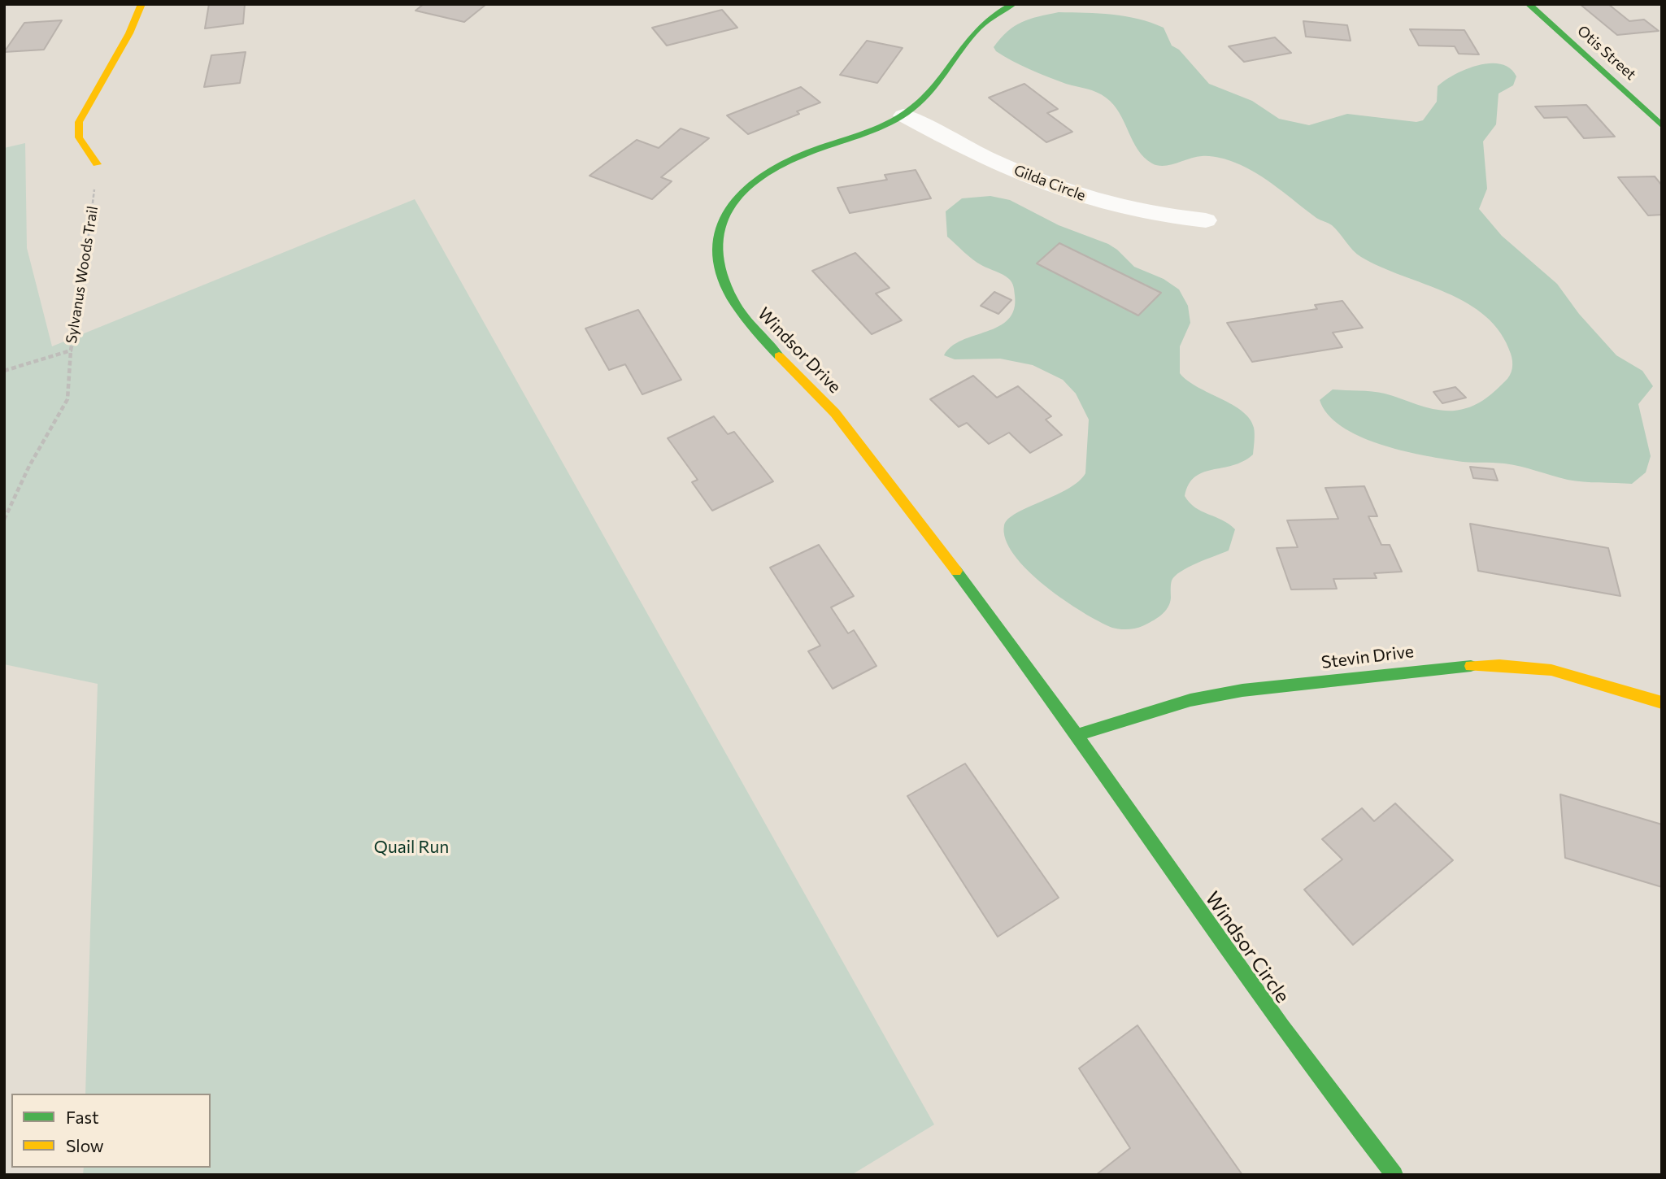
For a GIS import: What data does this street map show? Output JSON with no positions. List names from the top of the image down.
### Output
{
  "streets": {
    "street": [
      "Otis Street",
      "Gilda Circle",
      "Windsor Drive",
      "Stevin Drive",
      "Windsor Circle"
    ],
    "path": ["Sylvanus Woods Trail"]
  },
  "crossings": [
    ["Gilda Circle", "Windsor Drive"],
    ["Windsor Drive", "Stevin Drive"],
    ["Windsor Drive", "Windsor Circle"],
    ["Stevin Drive", "Windsor Circle"]
  ],
  "parks": ["Quail Run"],
  "legend": ["Fast", "Slow"]
}
